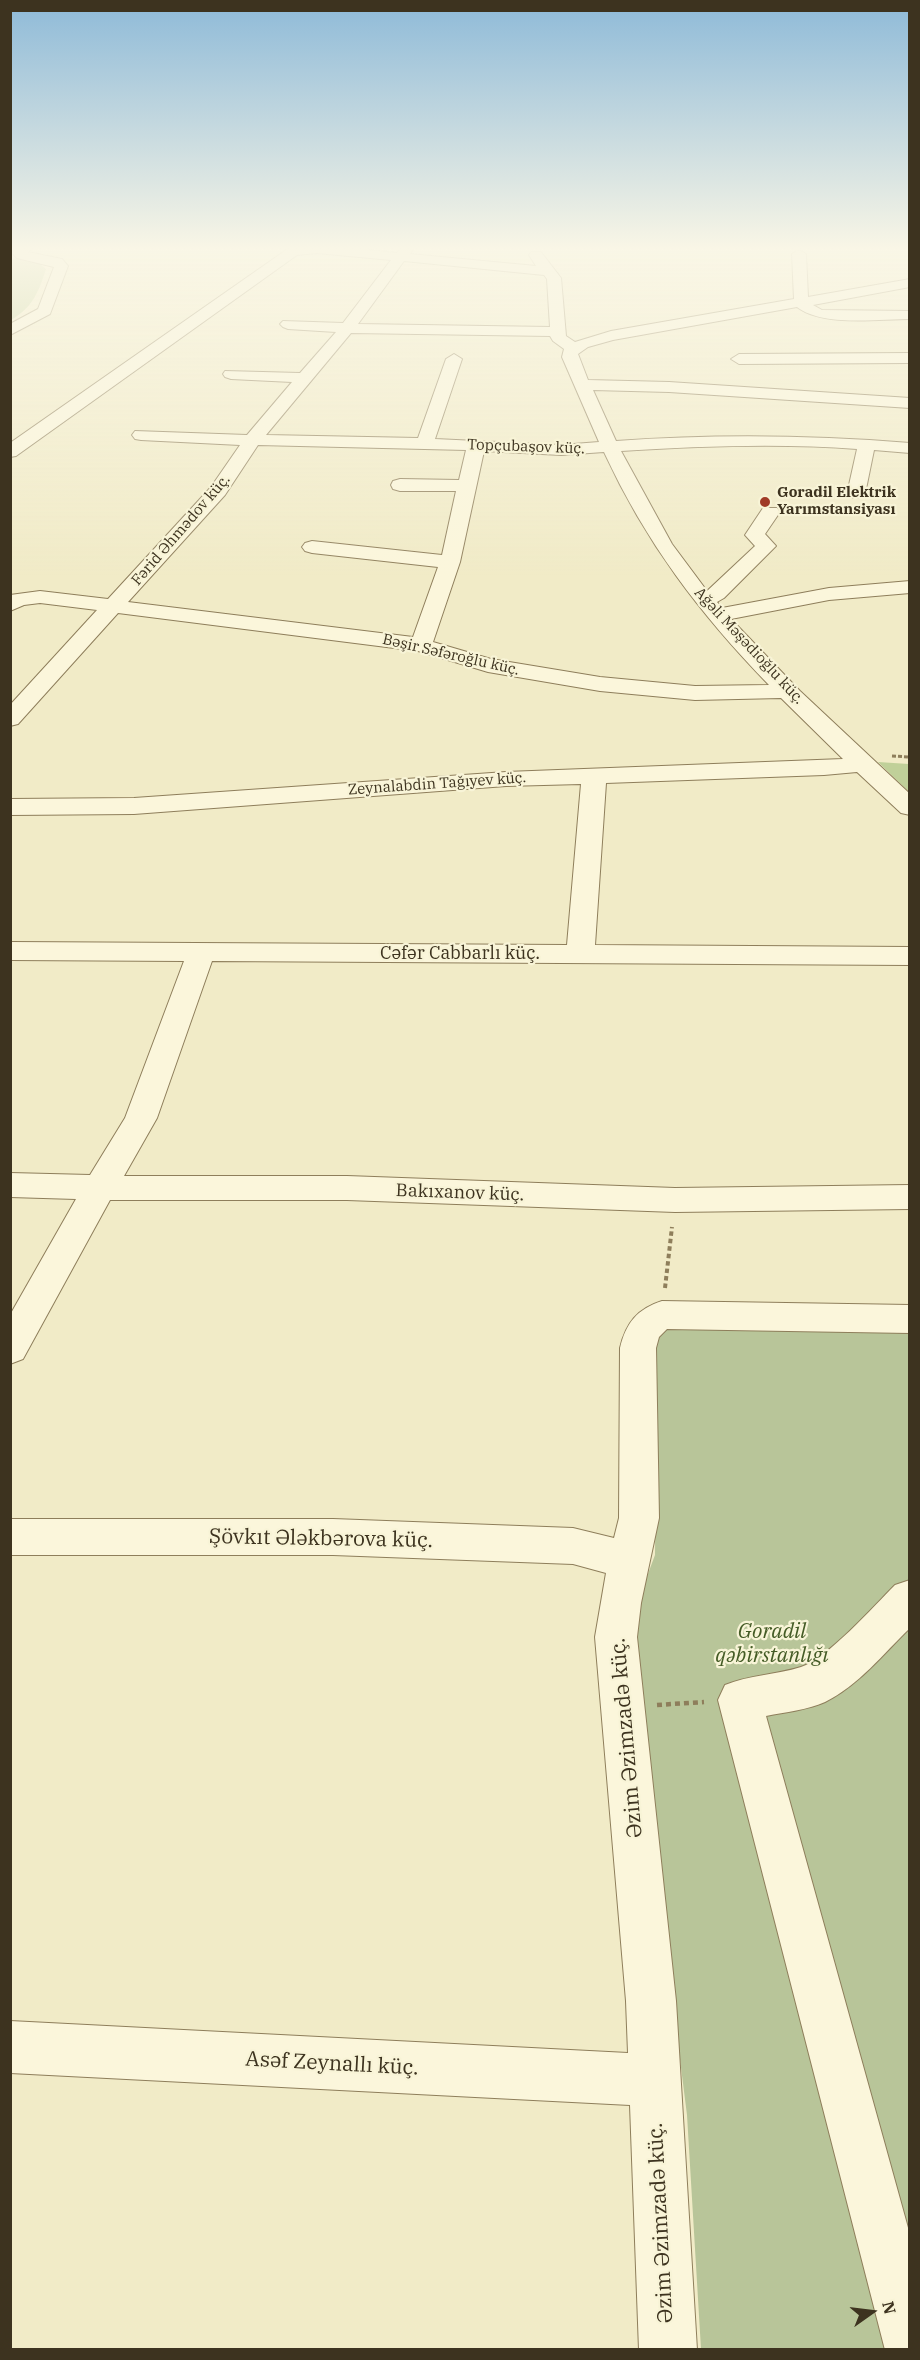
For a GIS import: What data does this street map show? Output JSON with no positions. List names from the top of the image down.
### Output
{
  "streets": {
    "street": [
      "Topçubaşov küç.",
      "Fərid Əhmədov küç.",
      "Ağəli Məşədioğlu küç.",
      "Bəşir Səfəroğlu küç.",
      "Zeynalabdin Tağıyev küç.",
      "Cəfər Cabbarlı küç.",
      "Bakıxanov küç.",
      "Şövkıt Ələkbərova küç.",
      "Əzim Əzimzadə küç.",
      "Asəf Zeynallı küç."
    ]
  },
  "crossings": [
    ["Topçubaşov küç.", "Fərid Əhmədov küç."],
    ["Topçubaşov küç.", "Ağəli Məşədioğlu küç."],
    ["Fərid Əhmədov küç.", "Bəşir Səfəroğlu küç."],
    ["Ağəli Məşədioğlu küç.", "Bəşir Səfəroğlu küç."],
    ["Ağəli Məşədioğlu küç.", "Zeynalabdin Tağıyev küç."],
    ["Şövkıt Ələkbərova küç.", "Əzim Əzimzadə küç."],
    ["Əzim Əzimzadə küç.", "Asəf Zeynallı küç."]
  ],
  "parks": ["Goradil qəbirstanlığı"],
  "places": ["Goradil Elektrik Yarımstansiyası"],
  "north": "right"
}
